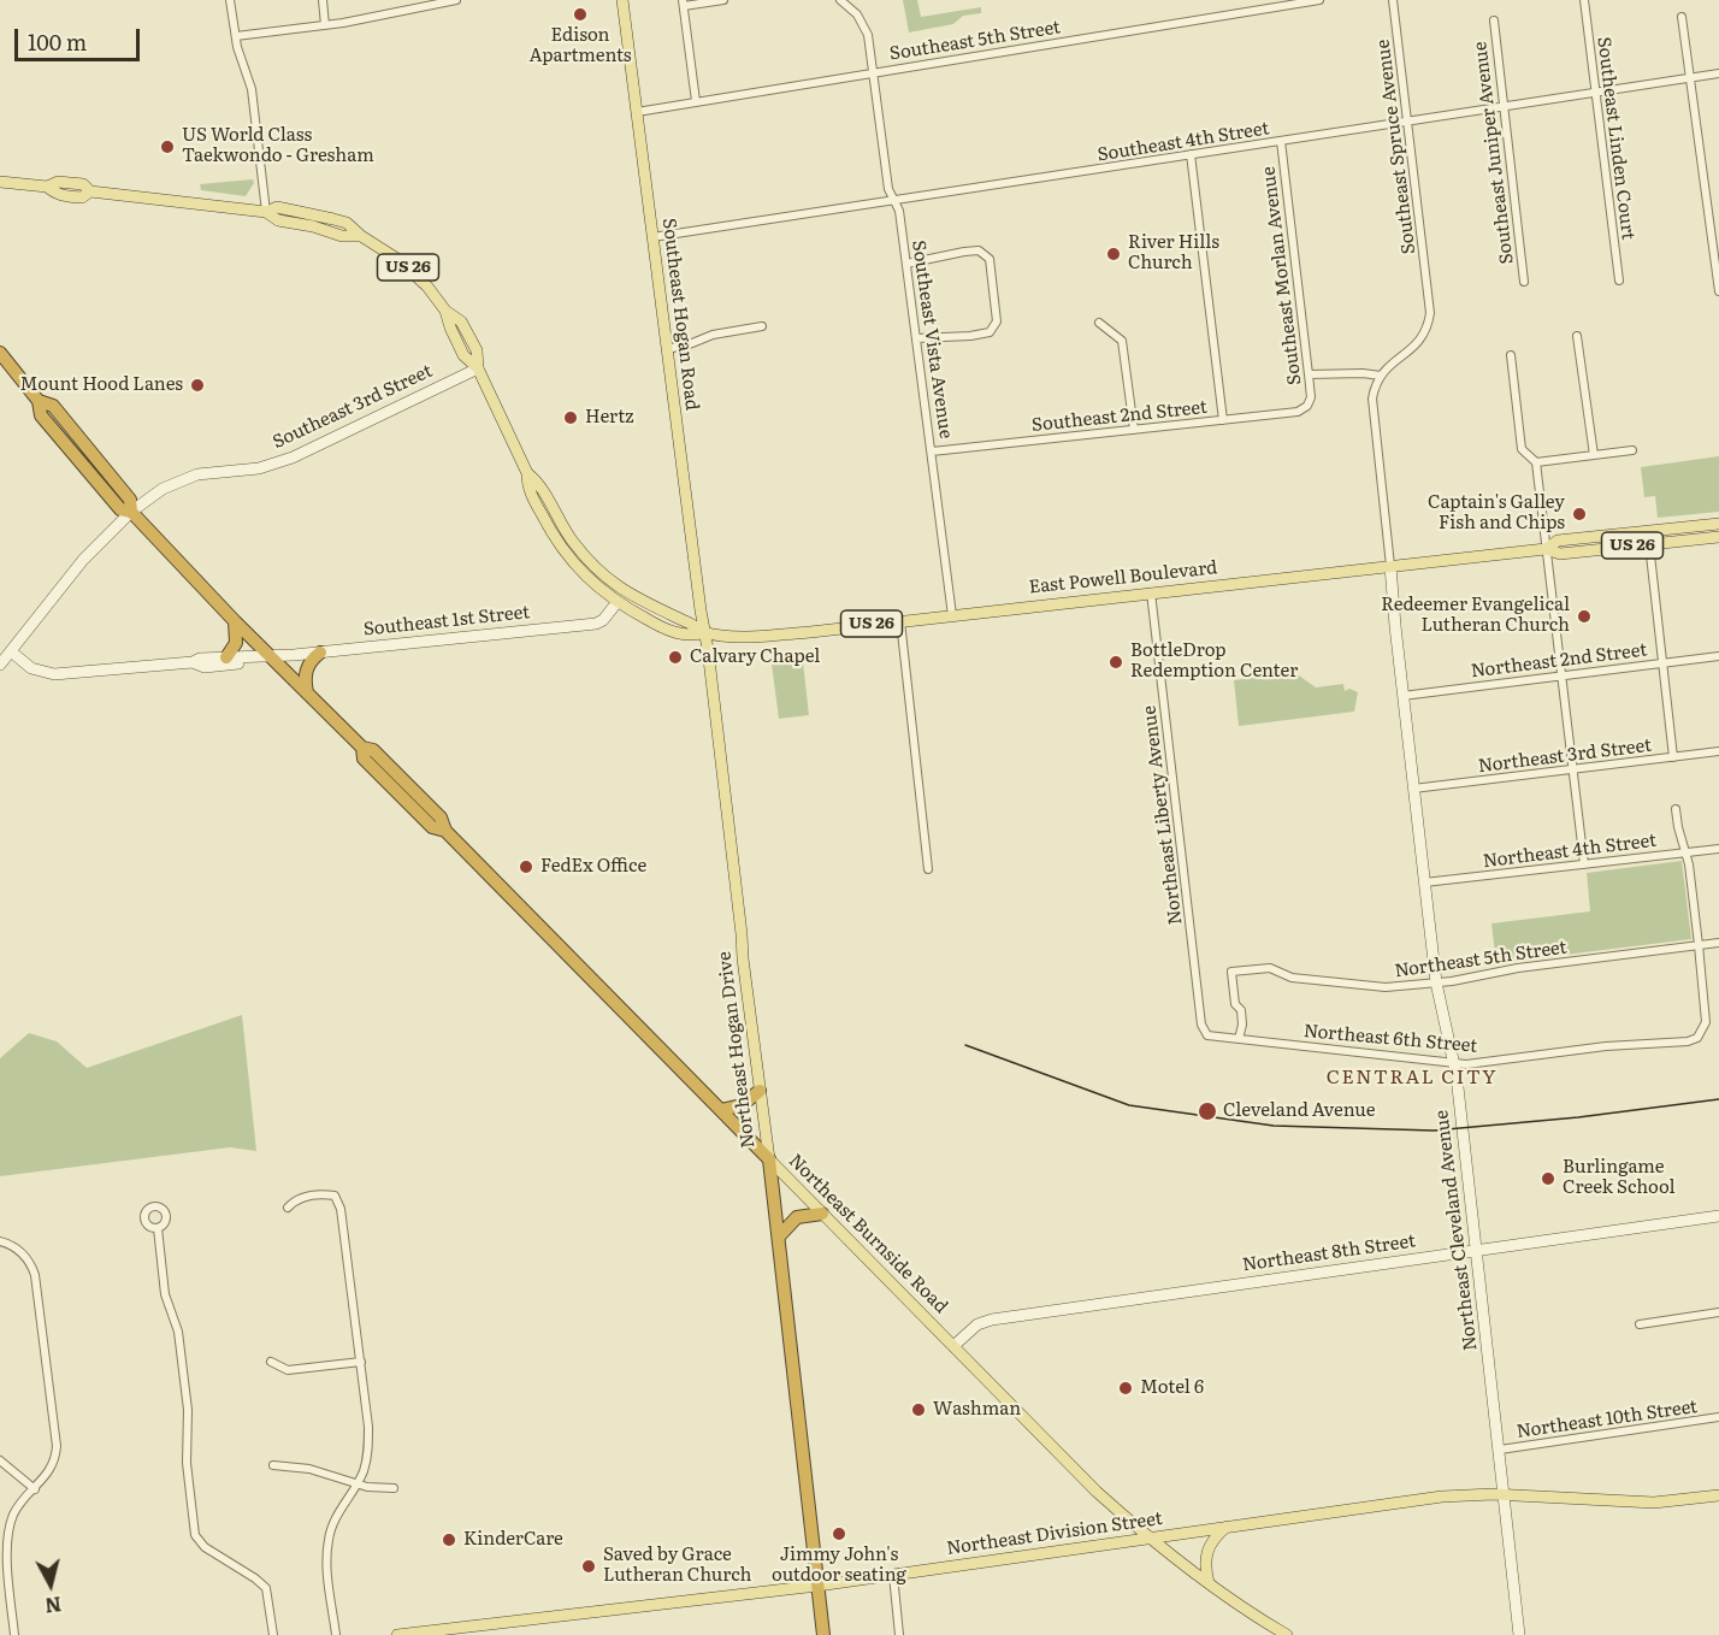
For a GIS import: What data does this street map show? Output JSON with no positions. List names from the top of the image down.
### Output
{
  "streets": {
    "highway": ["Northeast Hogan Drive", "Northeast Burnside Road"],
    "main road": [
      "US 26",
      "Southeast Hogan Road",
      "East Powell Boulevard",
      "Northeast Division Street"
    ],
    "street": [
      "Southeast 5th Street",
      "Southeast Linden Court",
      "Southeast 4th Street",
      "Southeast Spruce Avenue",
      "Southeast Juniper Avenue",
      "Southeast Morlan Avenue",
      "Southeast Vista Avenue",
      "Southeast 3rd Street",
      "Southeast 2nd Street",
      "Southeast 1st Street",
      "Northeast 2nd Street",
      "Northeast 3rd Street",
      "Northeast Liberty Avenue",
      "Northeast 4th Street",
      "Northeast 5th Street",
      "Northeast 6th Street",
      "Northeast Cleveland Avenue",
      "Northeast 8th Street",
      "Northeast 10th Street"
    ]
  },
  "crossings": [
    ["Southeast 5th Street", "Southeast Hogan Road"],
    ["Southeast 5th Street", "Southeast Vista Avenue"],
    ["Southeast Linden Court", "Southeast 4th Street"],
    ["Southeast 4th Street", "Southeast Spruce Avenue"],
    ["Southeast 4th Street", "Southeast Juniper Avenue"],
    ["Southeast 4th Street", "Southeast Morlan Avenue"],
    ["Southeast 4th Street", "Southeast Hogan Road"],
    ["Southeast 4th Street", "Southeast Vista Avenue"],
    ["Southeast Morlan Avenue", "Southeast 2nd Street"],
    ["Southeast Hogan Road", "East Powell Boulevard"],
    ["Southeast Hogan Road", "Northeast Hogan Drive"],
    ["Southeast Vista Avenue", "Southeast 2nd Street"],
    ["Southeast Vista Avenue", "East Powell Boulevard"],
    ["Southeast 3rd Street", "East Powell Boulevard"],
    ["Southeast 3rd Street", "Southeast 1st Street"],
    ["Southeast 3rd Street", "Northeast Burnside Road"],
    ["East Powell Boulevard", "Southeast 1st Street"],
    ["East Powell Boulevard", "Northeast Liberty Avenue"],
    ["East Powell Boulevard", "Northeast Hogan Drive"],
    ["East Powell Boulevard", "Northeast Cleveland Avenue"],
    ["Southeast 1st Street", "Northeast Burnside Road"],
    ["Northeast 2nd Street", "Northeast Cleveland Avenue"],
    ["Northeast 3rd Street", "Northeast Cleveland Avenue"],
    ["Northeast Liberty Avenue", "Northeast 6th Street"],
    ["Northeast 4th Street", "Northeast Cleveland Avenue"],
    ["Northeast 5th Street", "Northeast 6th Street"],
    ["Northeast 5th Street", "Northeast Cleveland Avenue"],
    ["Northeast 6th Street", "Northeast Cleveland Avenue"],
    ["Northeast Hogan Drive", "Northeast Burnside Road"],
    ["Northeast Hogan Drive", "Northeast Division Street"],
    ["Northeast Cleveland Avenue", "Northeast 8th Street"],
    ["Northeast Cleveland Avenue", "Northeast 10th Street"],
    ["Northeast Cleveland Avenue", "Northeast Division Street"],
    ["Northeast Burnside Road", "Northeast 8th Street"],
    ["Northeast Burnside Road", "Northeast Division Street"]
  ],
  "districts": ["CENTRAL CITY"],
  "places": [
    "Edison Apartments",
    "US World Class Taekwondo - Gresham",
    "River Hills Church",
    "Mount Hood Lanes",
    "Hertz",
    "Captain's Galley Fish and Chips",
    "Redeemer Evangelical Lutheran Church",
    "Calvary Chapel",
    "BottleDrop Redemption Center",
    "FedEx Office",
    "Cleveland Avenue",
    "Burlingame Creek School",
    "Motel 6",
    "Washman",
    "Jimmy John's outdoor seating",
    "KinderCare",
    "Saved by Grace Lutheran Church"
  ],
  "scale_bar": "100 m",
  "north": "bottom"
}
